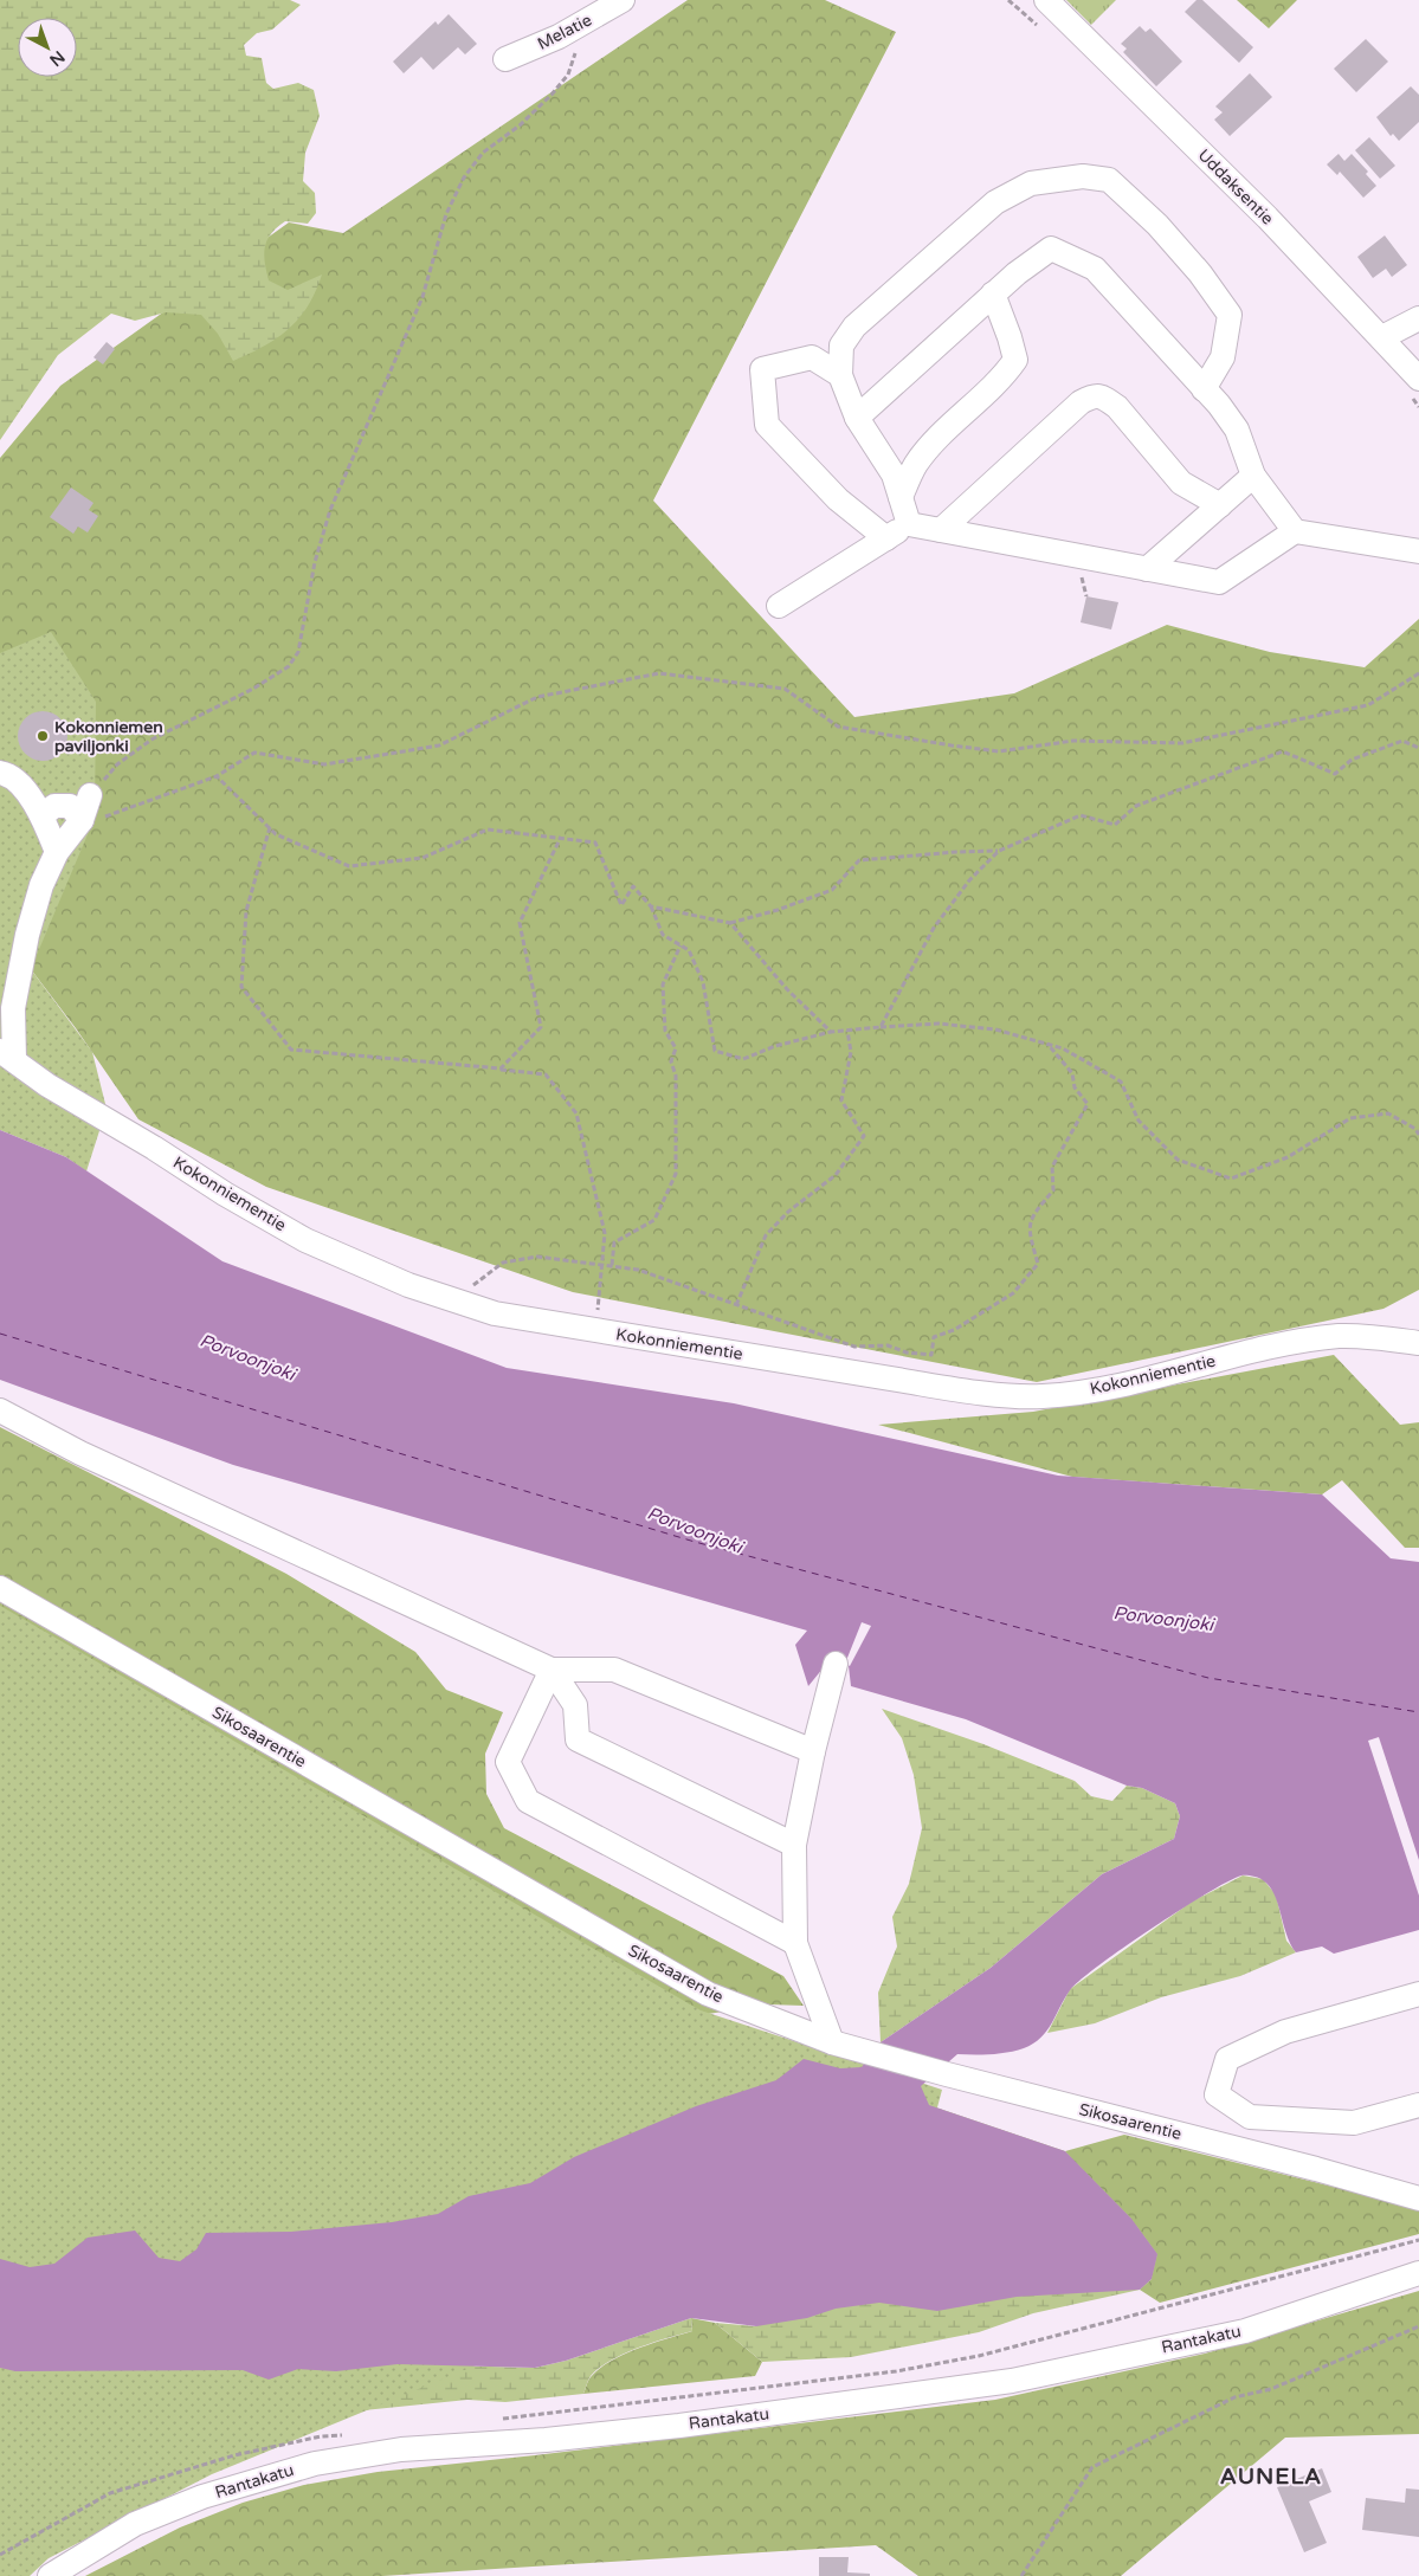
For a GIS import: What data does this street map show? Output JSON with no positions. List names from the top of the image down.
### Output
{
  "streets": {
    "street": [
      "Melatie",
      "Uddaksentie",
      "Kokonniementie",
      "Sikosaarentie",
      "Rantakatu"
    ]
  },
  "districts": ["AUNELA"],
  "water": ["Porvoonjoki"],
  "places": ["Kokonniemen paviljonki"],
  "north": "bottom right"
}
